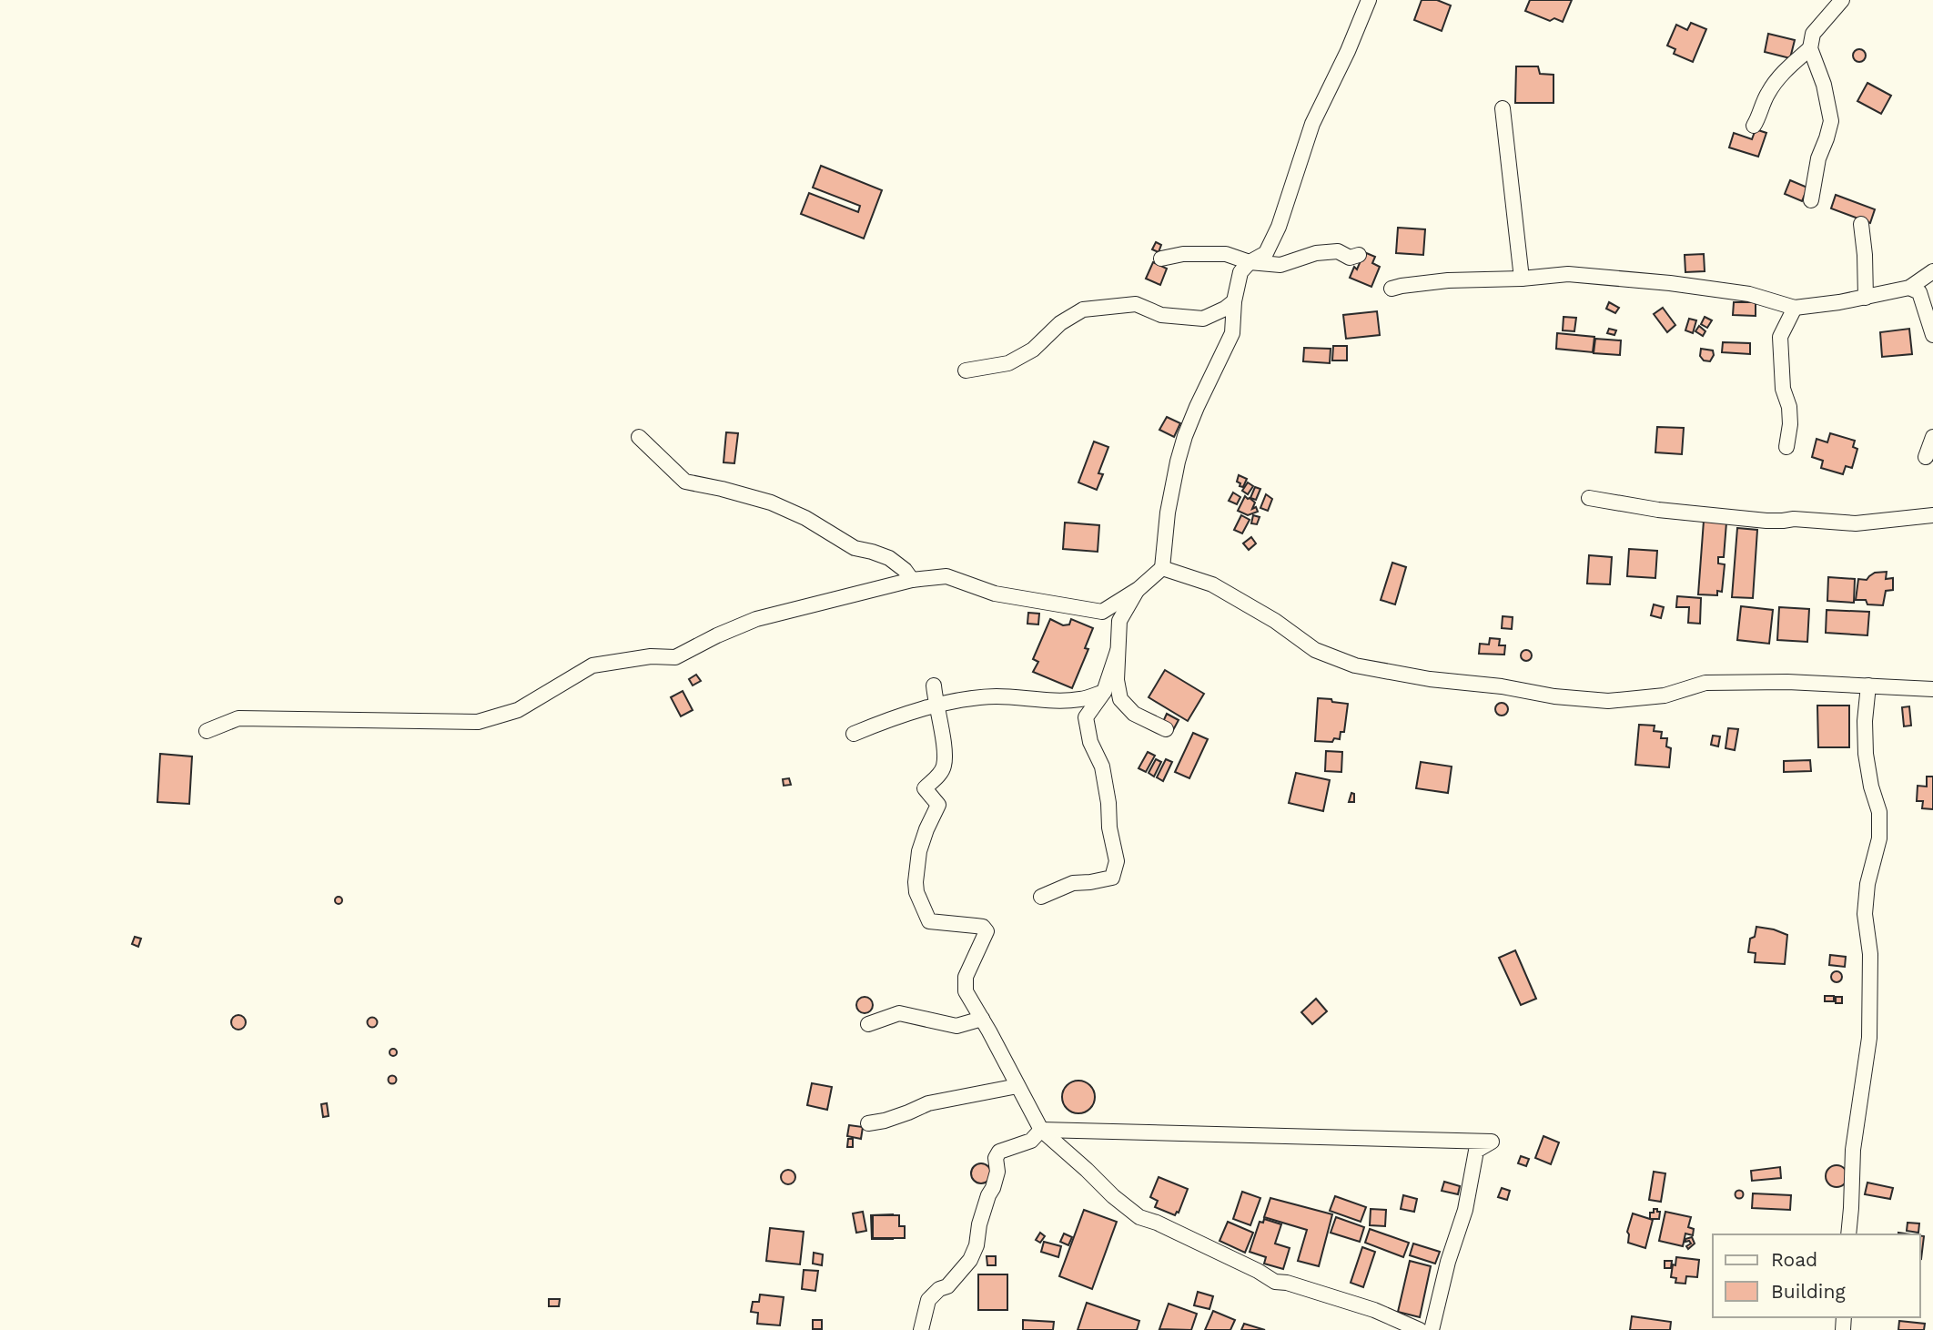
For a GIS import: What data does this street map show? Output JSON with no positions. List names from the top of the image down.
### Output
{
  "legend": ["Road", "Building"]
}
